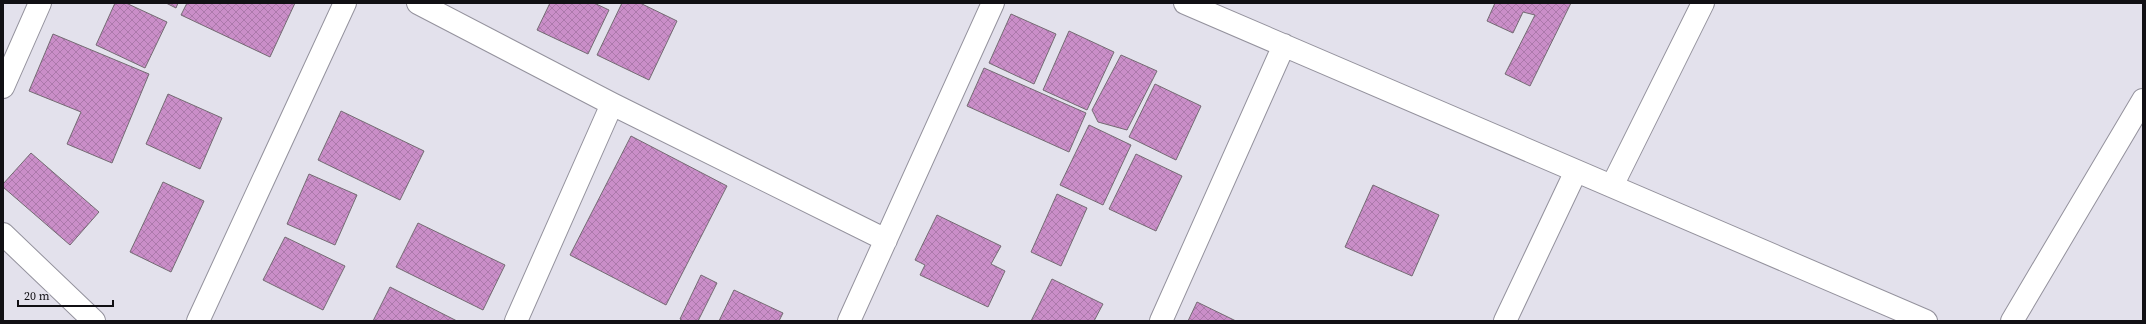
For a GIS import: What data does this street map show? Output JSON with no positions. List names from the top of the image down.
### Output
{
  "scale_bar": "20 m"
}
